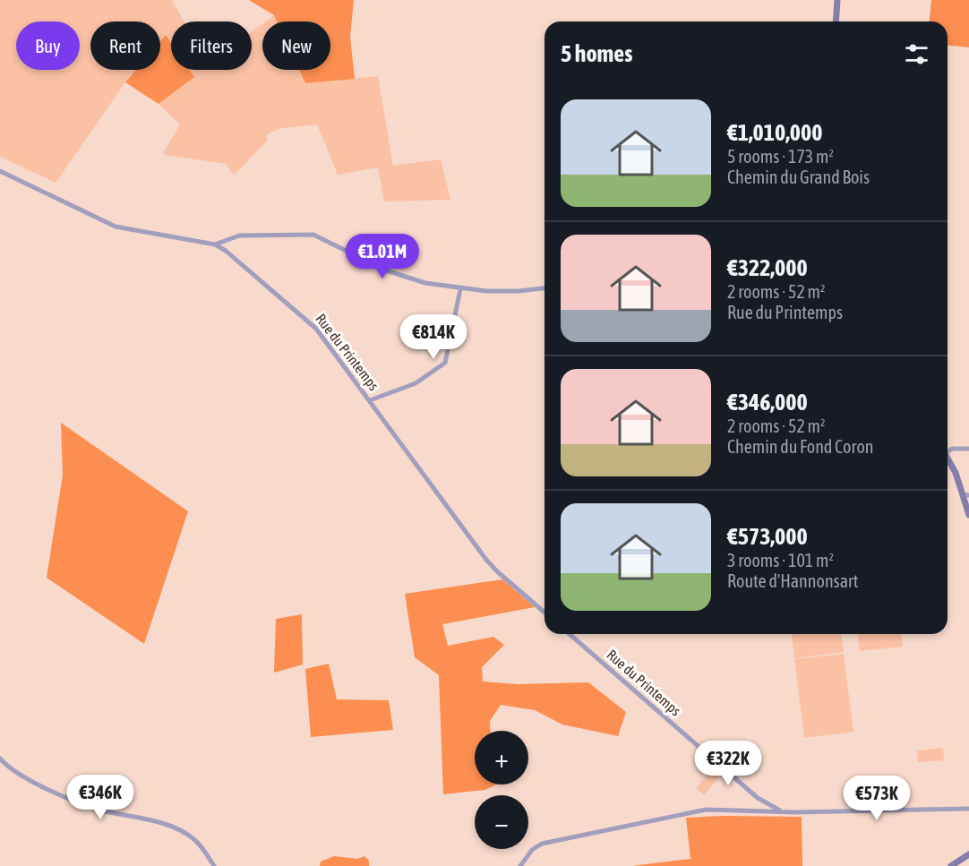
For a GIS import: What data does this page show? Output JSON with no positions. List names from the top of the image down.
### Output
{
  "streets": {
    "street": ["Rue du Printemps"]
  },
  "page": {
    "chip": [
      "Buy",
      "Rent",
      "Filters",
      "New"
    ],
    "heading": "5 homes",
    "list": [
      {
        "name": "€1,010,000",
        "note": "5 rooms · 173 m² · Chemin du Grand Bois"
      },
      {
        "name": "€322,000",
        "note": "2 rooms · 52 m² · Rue du Printemps"
      },
      {
        "name": "€346,000",
        "note": "2 rooms · 52 m² · Chemin du Fond Coron"
      },
      {
        "name": "€573,000",
        "note": "3 rooms · 101 m² · Route d'Hannonsart"
      }
    ],
    "price": [
      "€1.01M",
      "€814K",
      "€322K",
      "€346K",
      "€573K"
    ],
    "map_buttons": ["+", "−"]
  }
}
